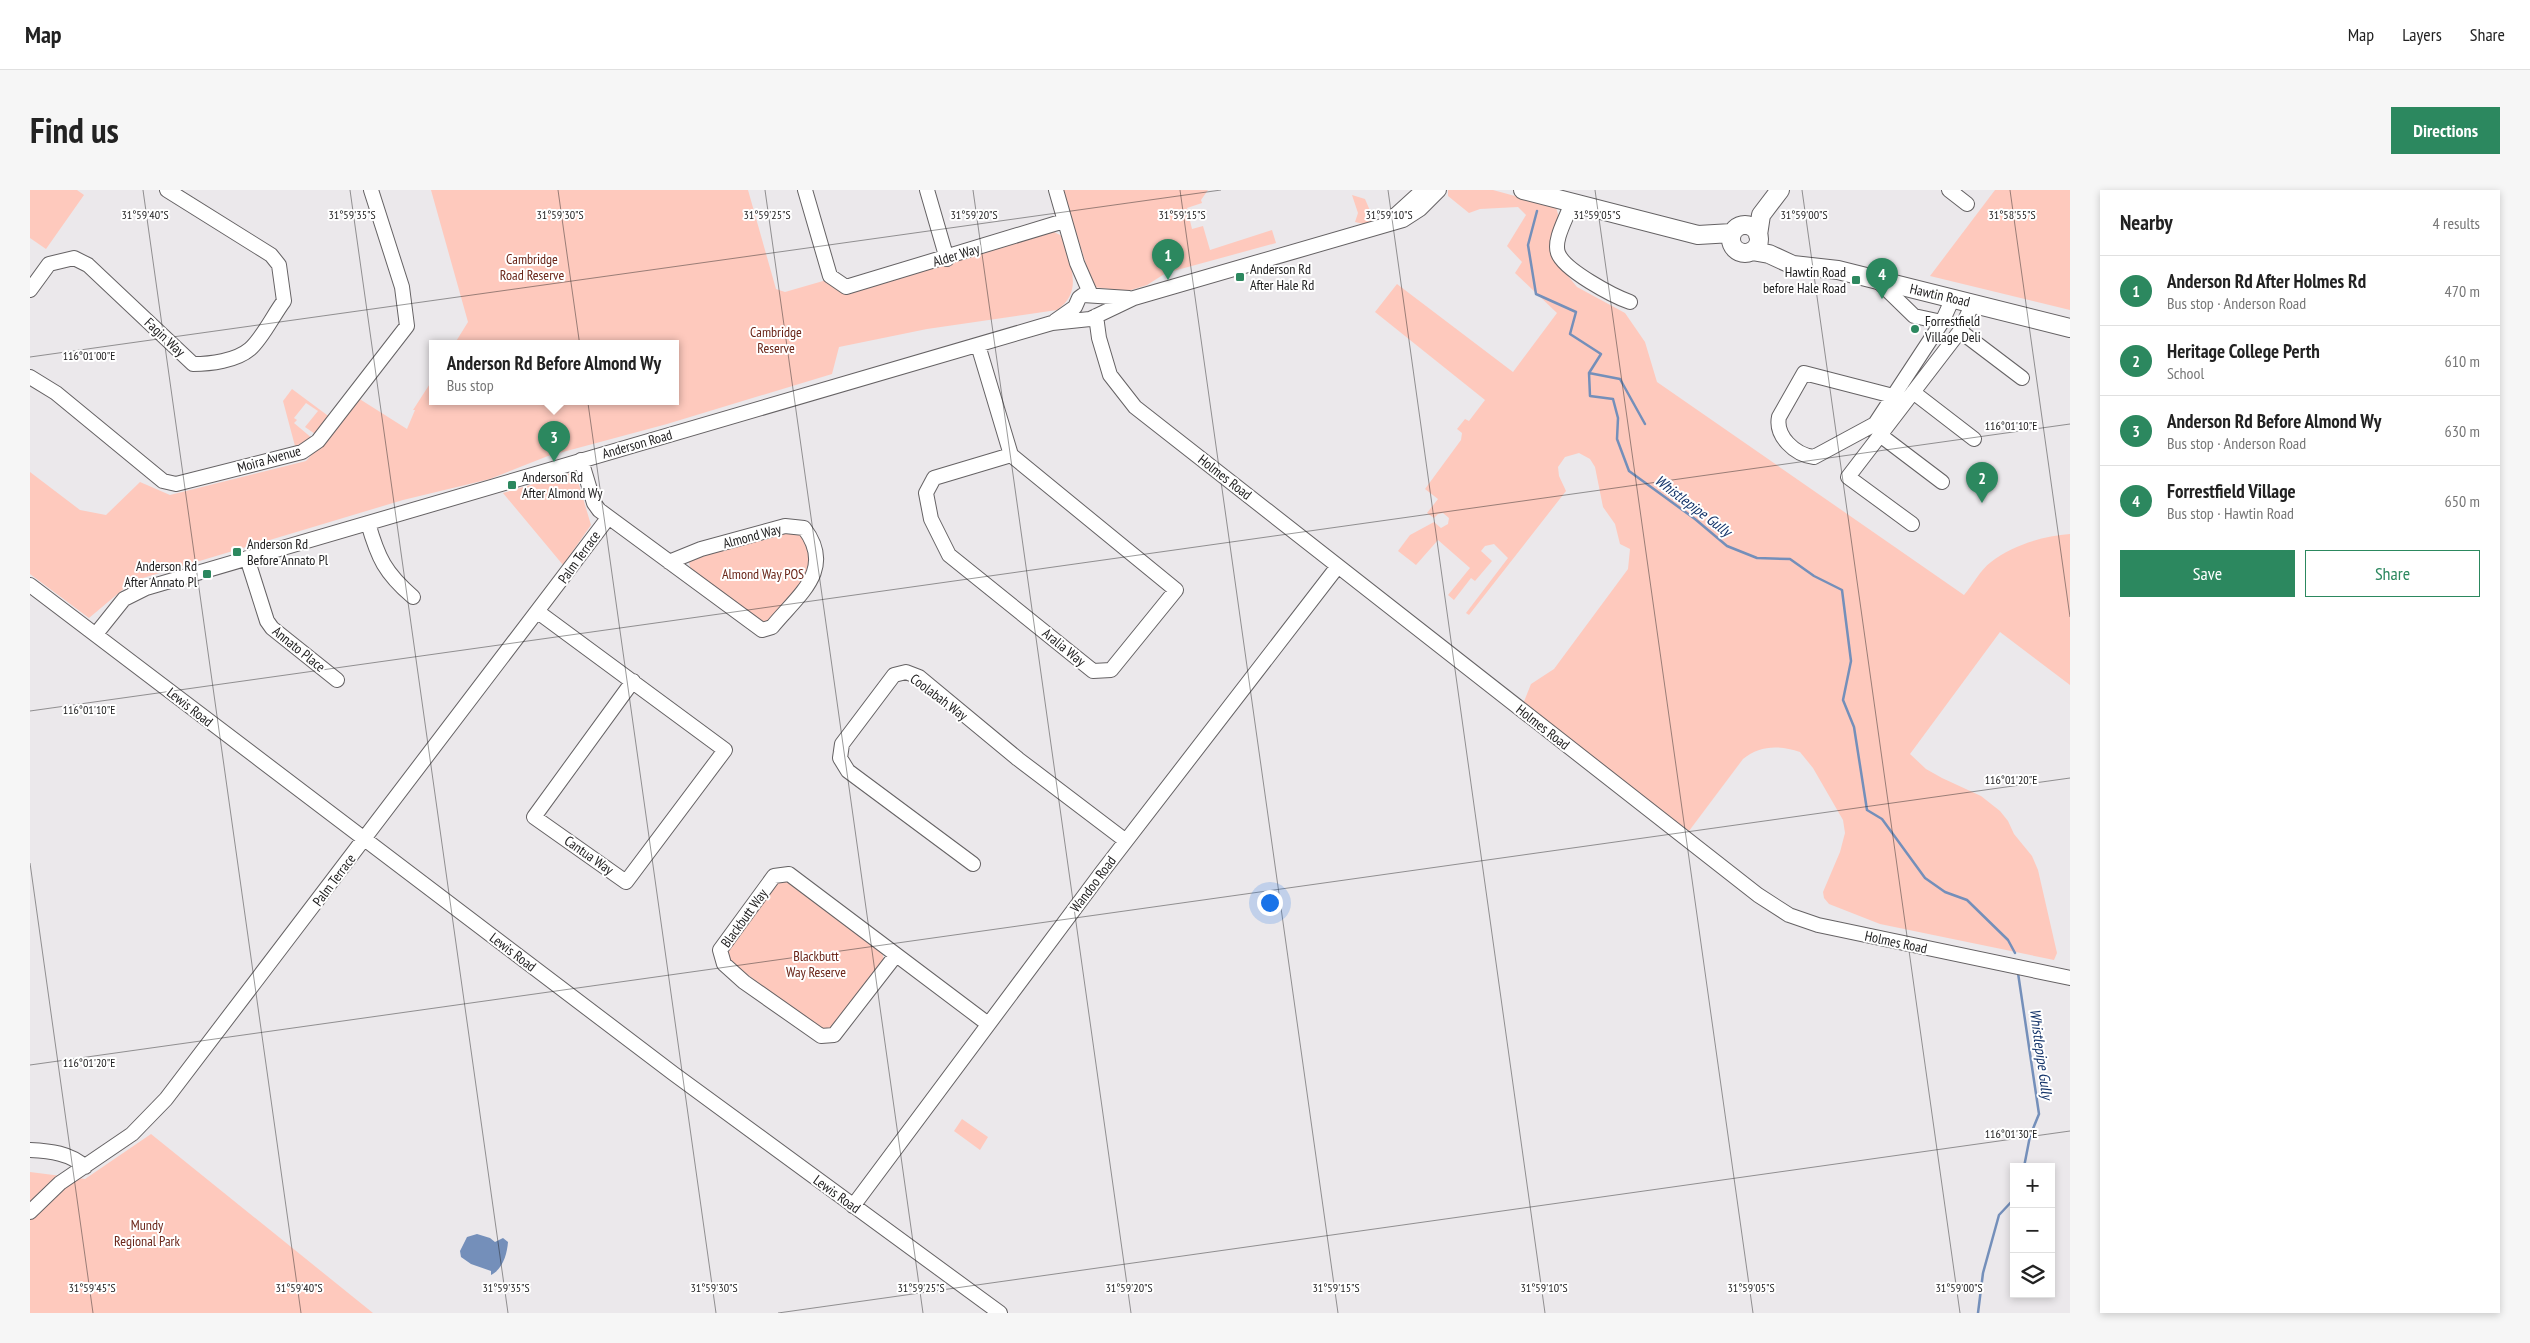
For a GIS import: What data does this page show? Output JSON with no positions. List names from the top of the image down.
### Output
{
  "streets": {
    "main road": ["Hawtin Road"],
    "street": [
      "Alder Way",
      "Fagin Way",
      "Anderson Road",
      "Moira Avenue",
      "Holmes Road",
      "Almond Way",
      "Palm Terrace",
      "Aralia Way",
      "Annato Place",
      "Coolabah Way",
      "Lewis Road",
      "Cantua Way",
      "Wandoo Road",
      "Blackbutt Way"
    ]
  },
  "crossings": [
    ["Alder Way", "Holmes Road"],
    ["Anderson Road", "Holmes Road"],
    ["Anderson Road", "Almond Way"],
    ["Anderson Road", "Annato Place"],
    ["Anderson Road", "Lewis Road"],
    ["Holmes Road", "Wandoo Road"],
    ["Almond Way", "Palm Terrace"],
    ["Palm Terrace", "Lewis Road"],
    ["Palm Terrace", "Cantua Way"],
    ["Coolabah Way", "Wandoo Road"],
    ["Lewis Road", "Wandoo Road"],
    ["Wandoo Road", "Blackbutt Way"]
  ],
  "water": ["Whistlepipe Gully"],
  "parks": [
    "Cambridge Road Reserve",
    "Cambridge Reserve",
    "Almond Way POS",
    "Blackbutt Way Reserve",
    "Mundy Regional Park"
  ],
  "places": {
    "transit": [
      "Anderson Rd After Hale Rd",
      "Hawtin Road before Hale Road",
      "Anderson Rd After Almond Wy",
      "Anderson Rd Before Annato Pl",
      "Anderson Rd After Annato Pl"
    ],
    "other": ["Forrestfield Village Deli"]
  },
  "page": {
    "header": "Map",
    "nav": ["Map", "Layers", "Share"],
    "title": "Find us",
    "buttons": [
      "Directions",
      ["Save", "Share"]
    ],
    "heading": ["Nearby", "4 results"],
    "pins": [
      "1",
      "4",
      "3",
      "2"
    ],
    "list": [
      {
        "mark": "1",
        "name": "Anderson Rd After Holmes Rd",
        "note": "Bus stop · Anderson Road",
        "value": "470 m"
      },
      {
        "mark": "2",
        "name": "Heritage College Perth",
        "note": "School",
        "value": "610 m"
      },
      {
        "mark": "3",
        "name": "Anderson Rd Before Almond Wy",
        "note": "Bus stop · Anderson Road",
        "value": "630 m"
      },
      {
        "mark": "4",
        "name": "Forrestfield Village",
        "note": "Bus stop · Hawtin Road",
        "value": "650 m"
      }
    ],
    "popup": ["Anderson Rd Before Almond Wy", "Bus stop"],
    "map_buttons": ["+", "−"]
  },
  "coordinates": [
    "31°59'40\"S",
    "31°59'35\"S",
    "31°59'30\"S",
    "31°59'25\"S",
    "31°59'20\"S",
    "31°59'15\"S",
    "31°59'10\"S",
    "31°59'05\"S",
    "31°59'00\"S",
    "31°58'55\"S",
    "116°01'00\"E",
    "116°01'10\"E",
    "116°01'20\"E",
    "116°01'30\"E",
    "31°59'45\"S"
  ]
}
